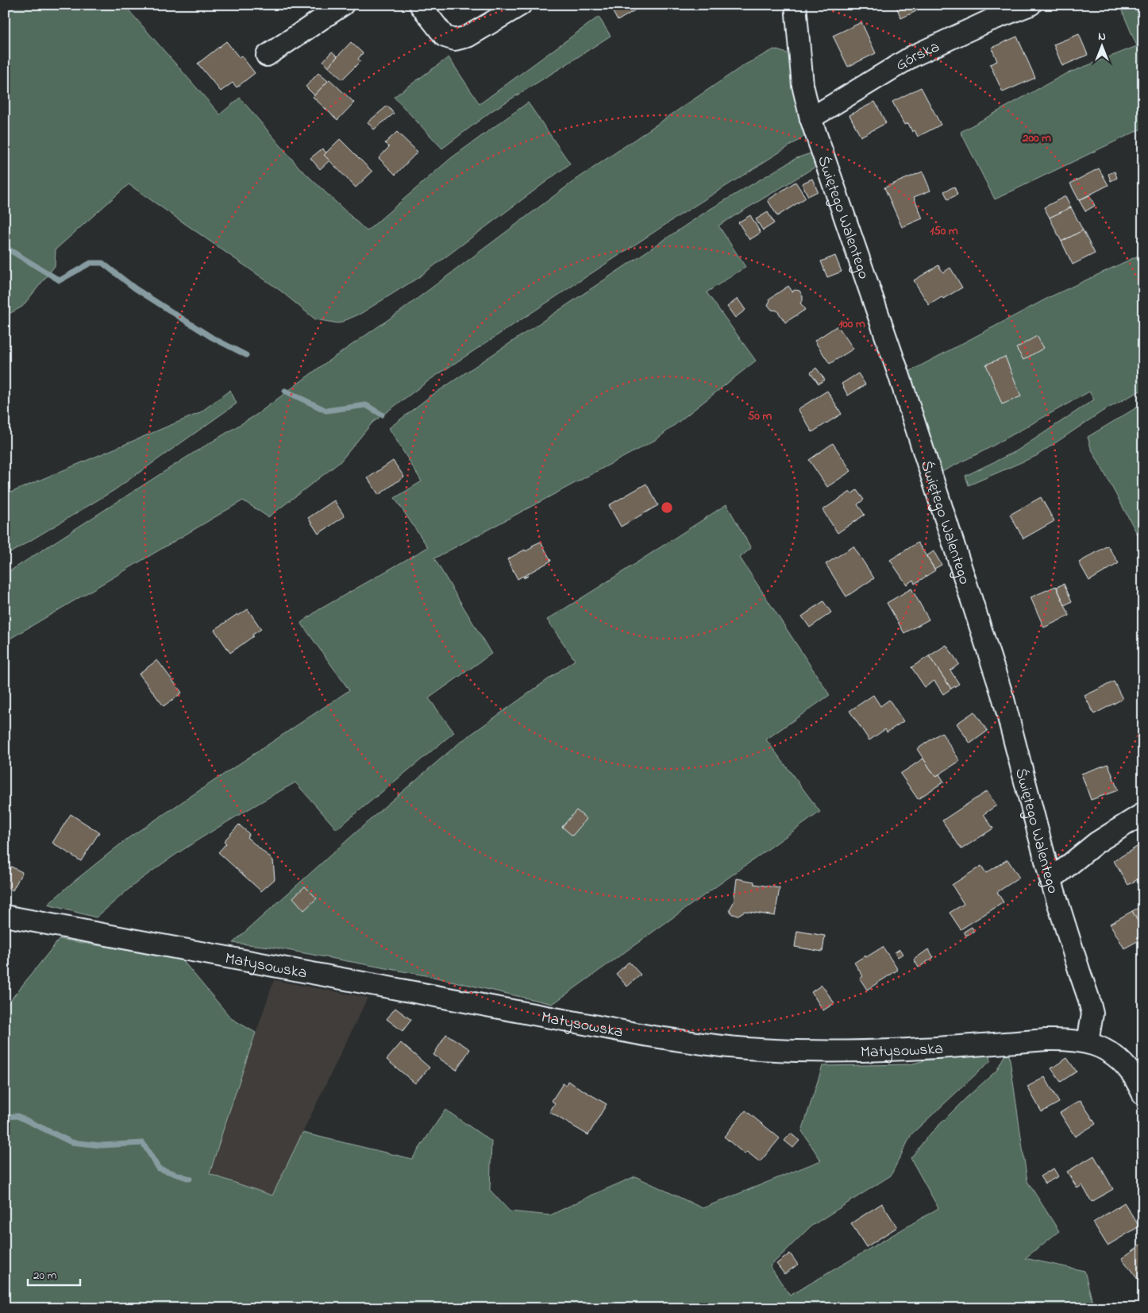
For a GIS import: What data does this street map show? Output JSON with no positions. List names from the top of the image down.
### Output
{
  "streets": {
    "street": ["Górska", "Świętego Walentego", "Matysowska"]
  },
  "crossings": [
    ["Górska", "Świętego Walentego"],
    ["Świętego Walentego", "Matysowska"]
  ],
  "scale_bar": "20 m",
  "north": "top",
  "rings": [
    "200 m",
    "150 m",
    "100 m",
    "50 m"
  ]
}
